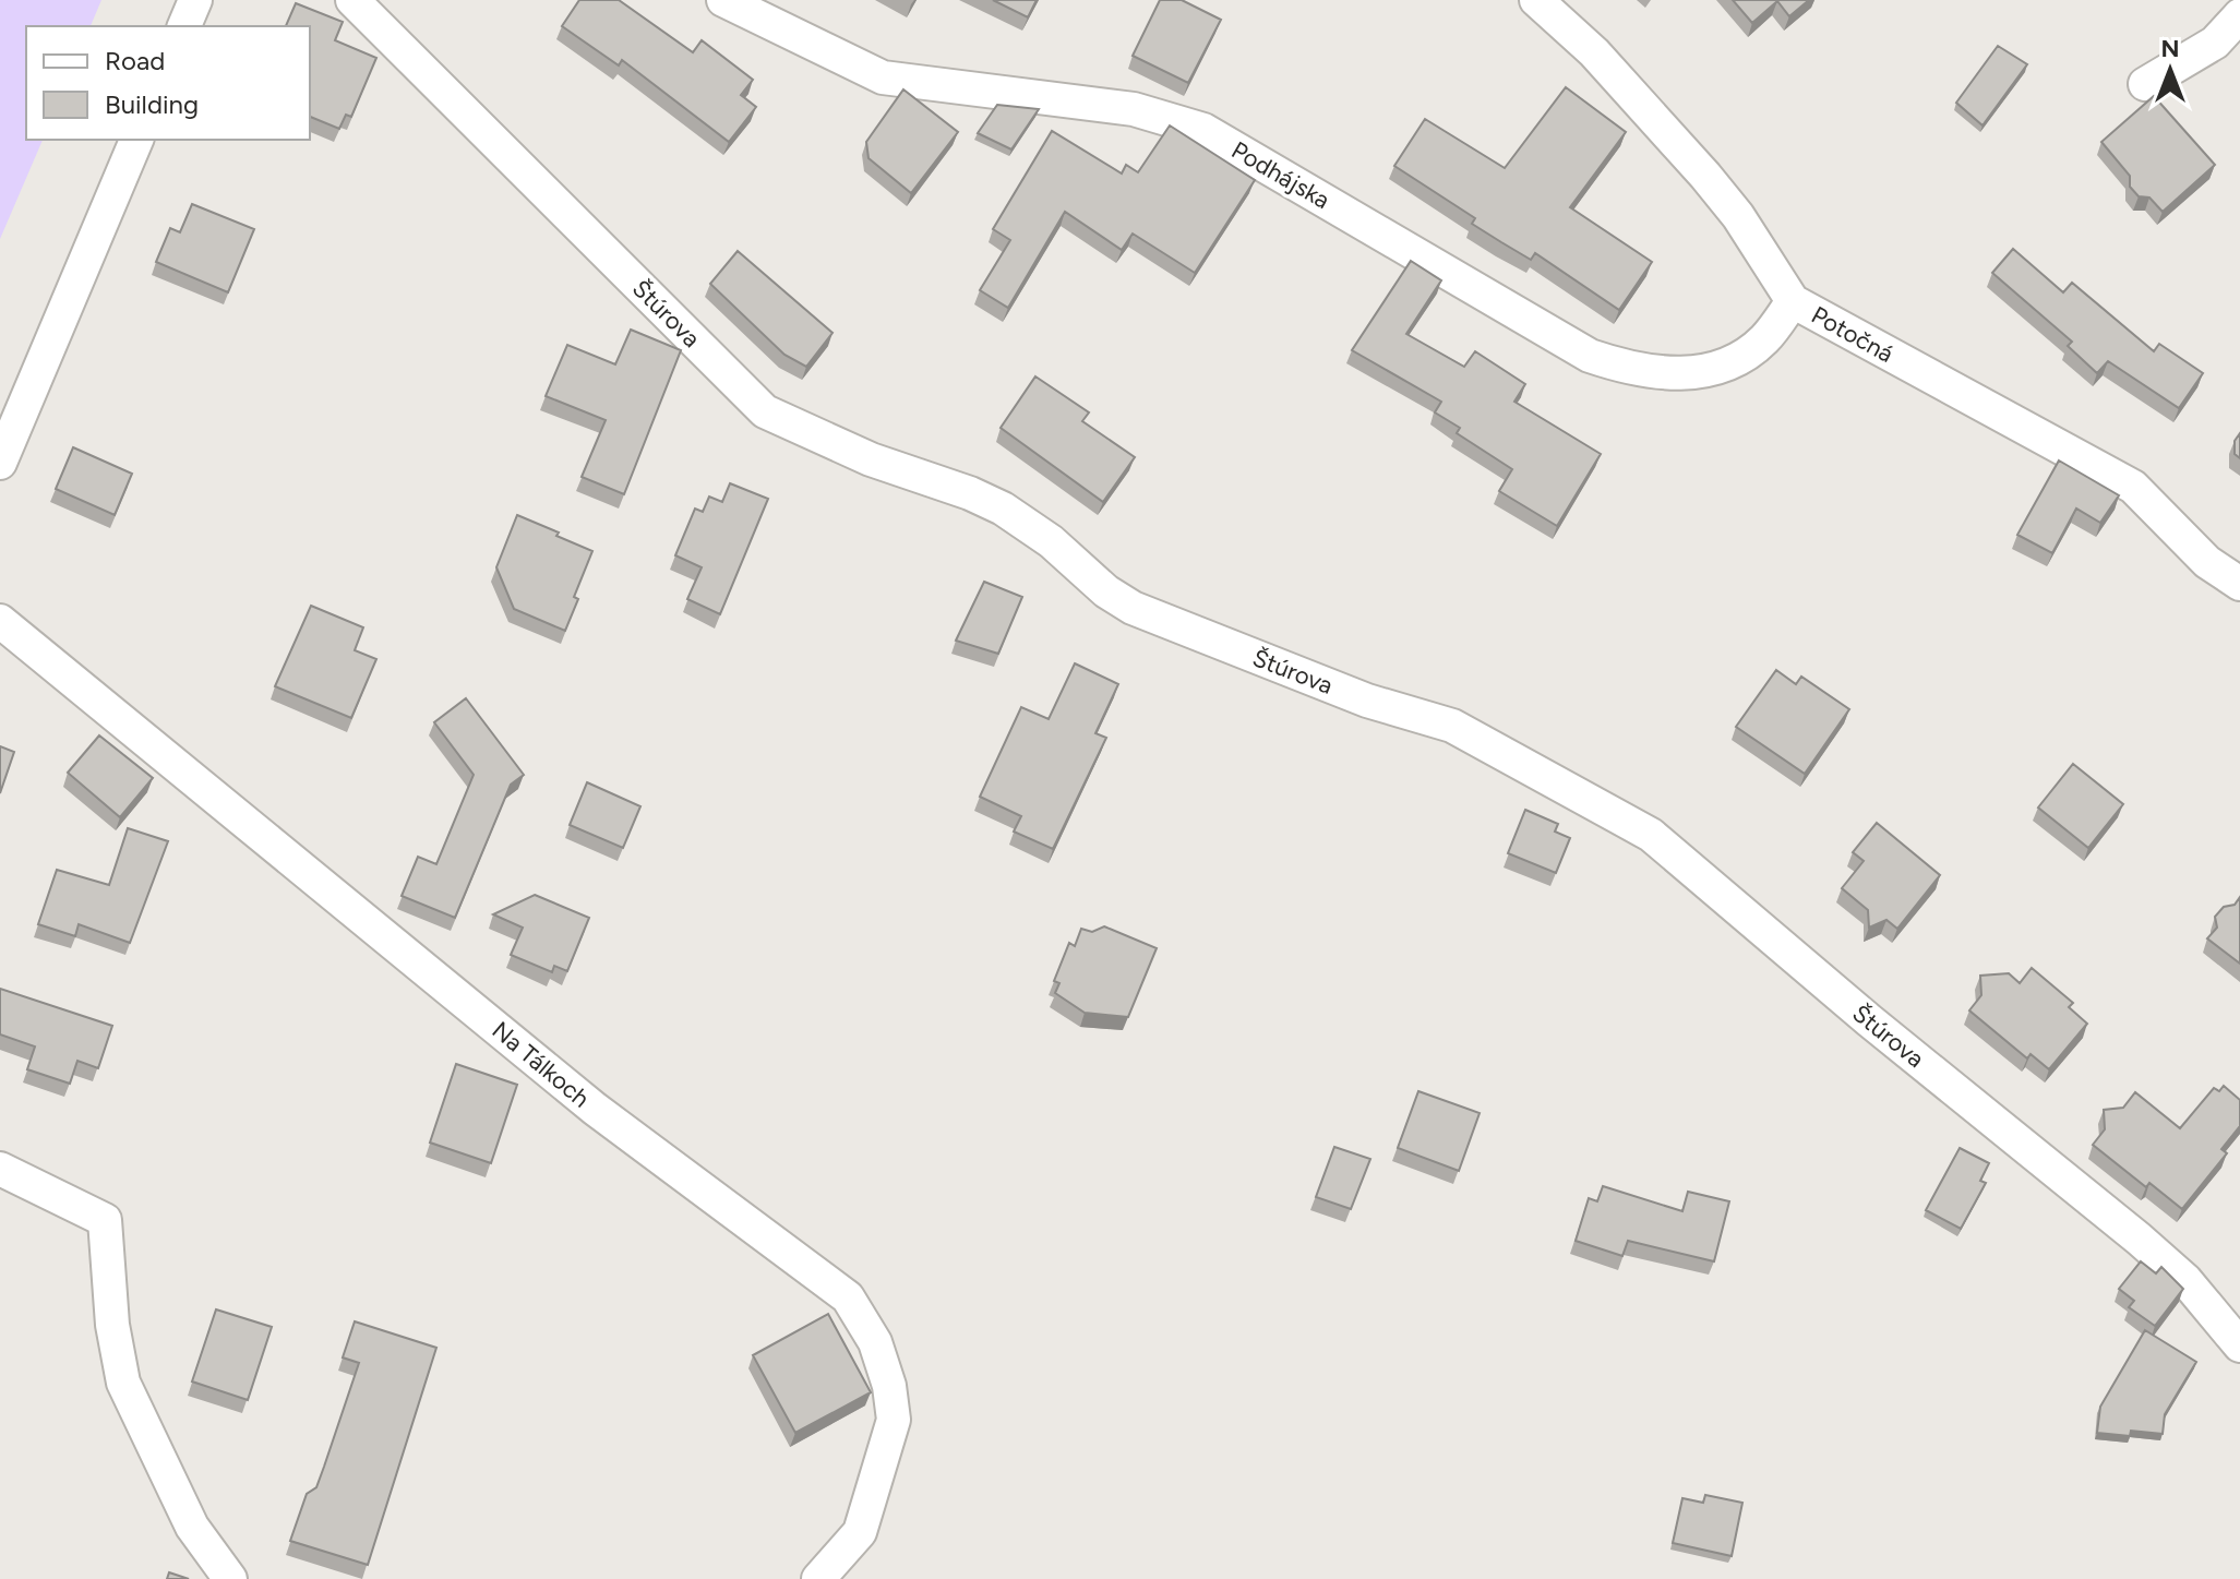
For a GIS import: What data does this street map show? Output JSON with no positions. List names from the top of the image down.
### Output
{
  "streets": {
    "street": [
      "Podhájska",
      "Štúrova",
      "Potočná",
      "Na Tálkoch"
    ]
  },
  "crossings": [
    ["Podhájska", "Potočná"]
  ],
  "legend": ["Road", "Building"],
  "north": "top"
}
